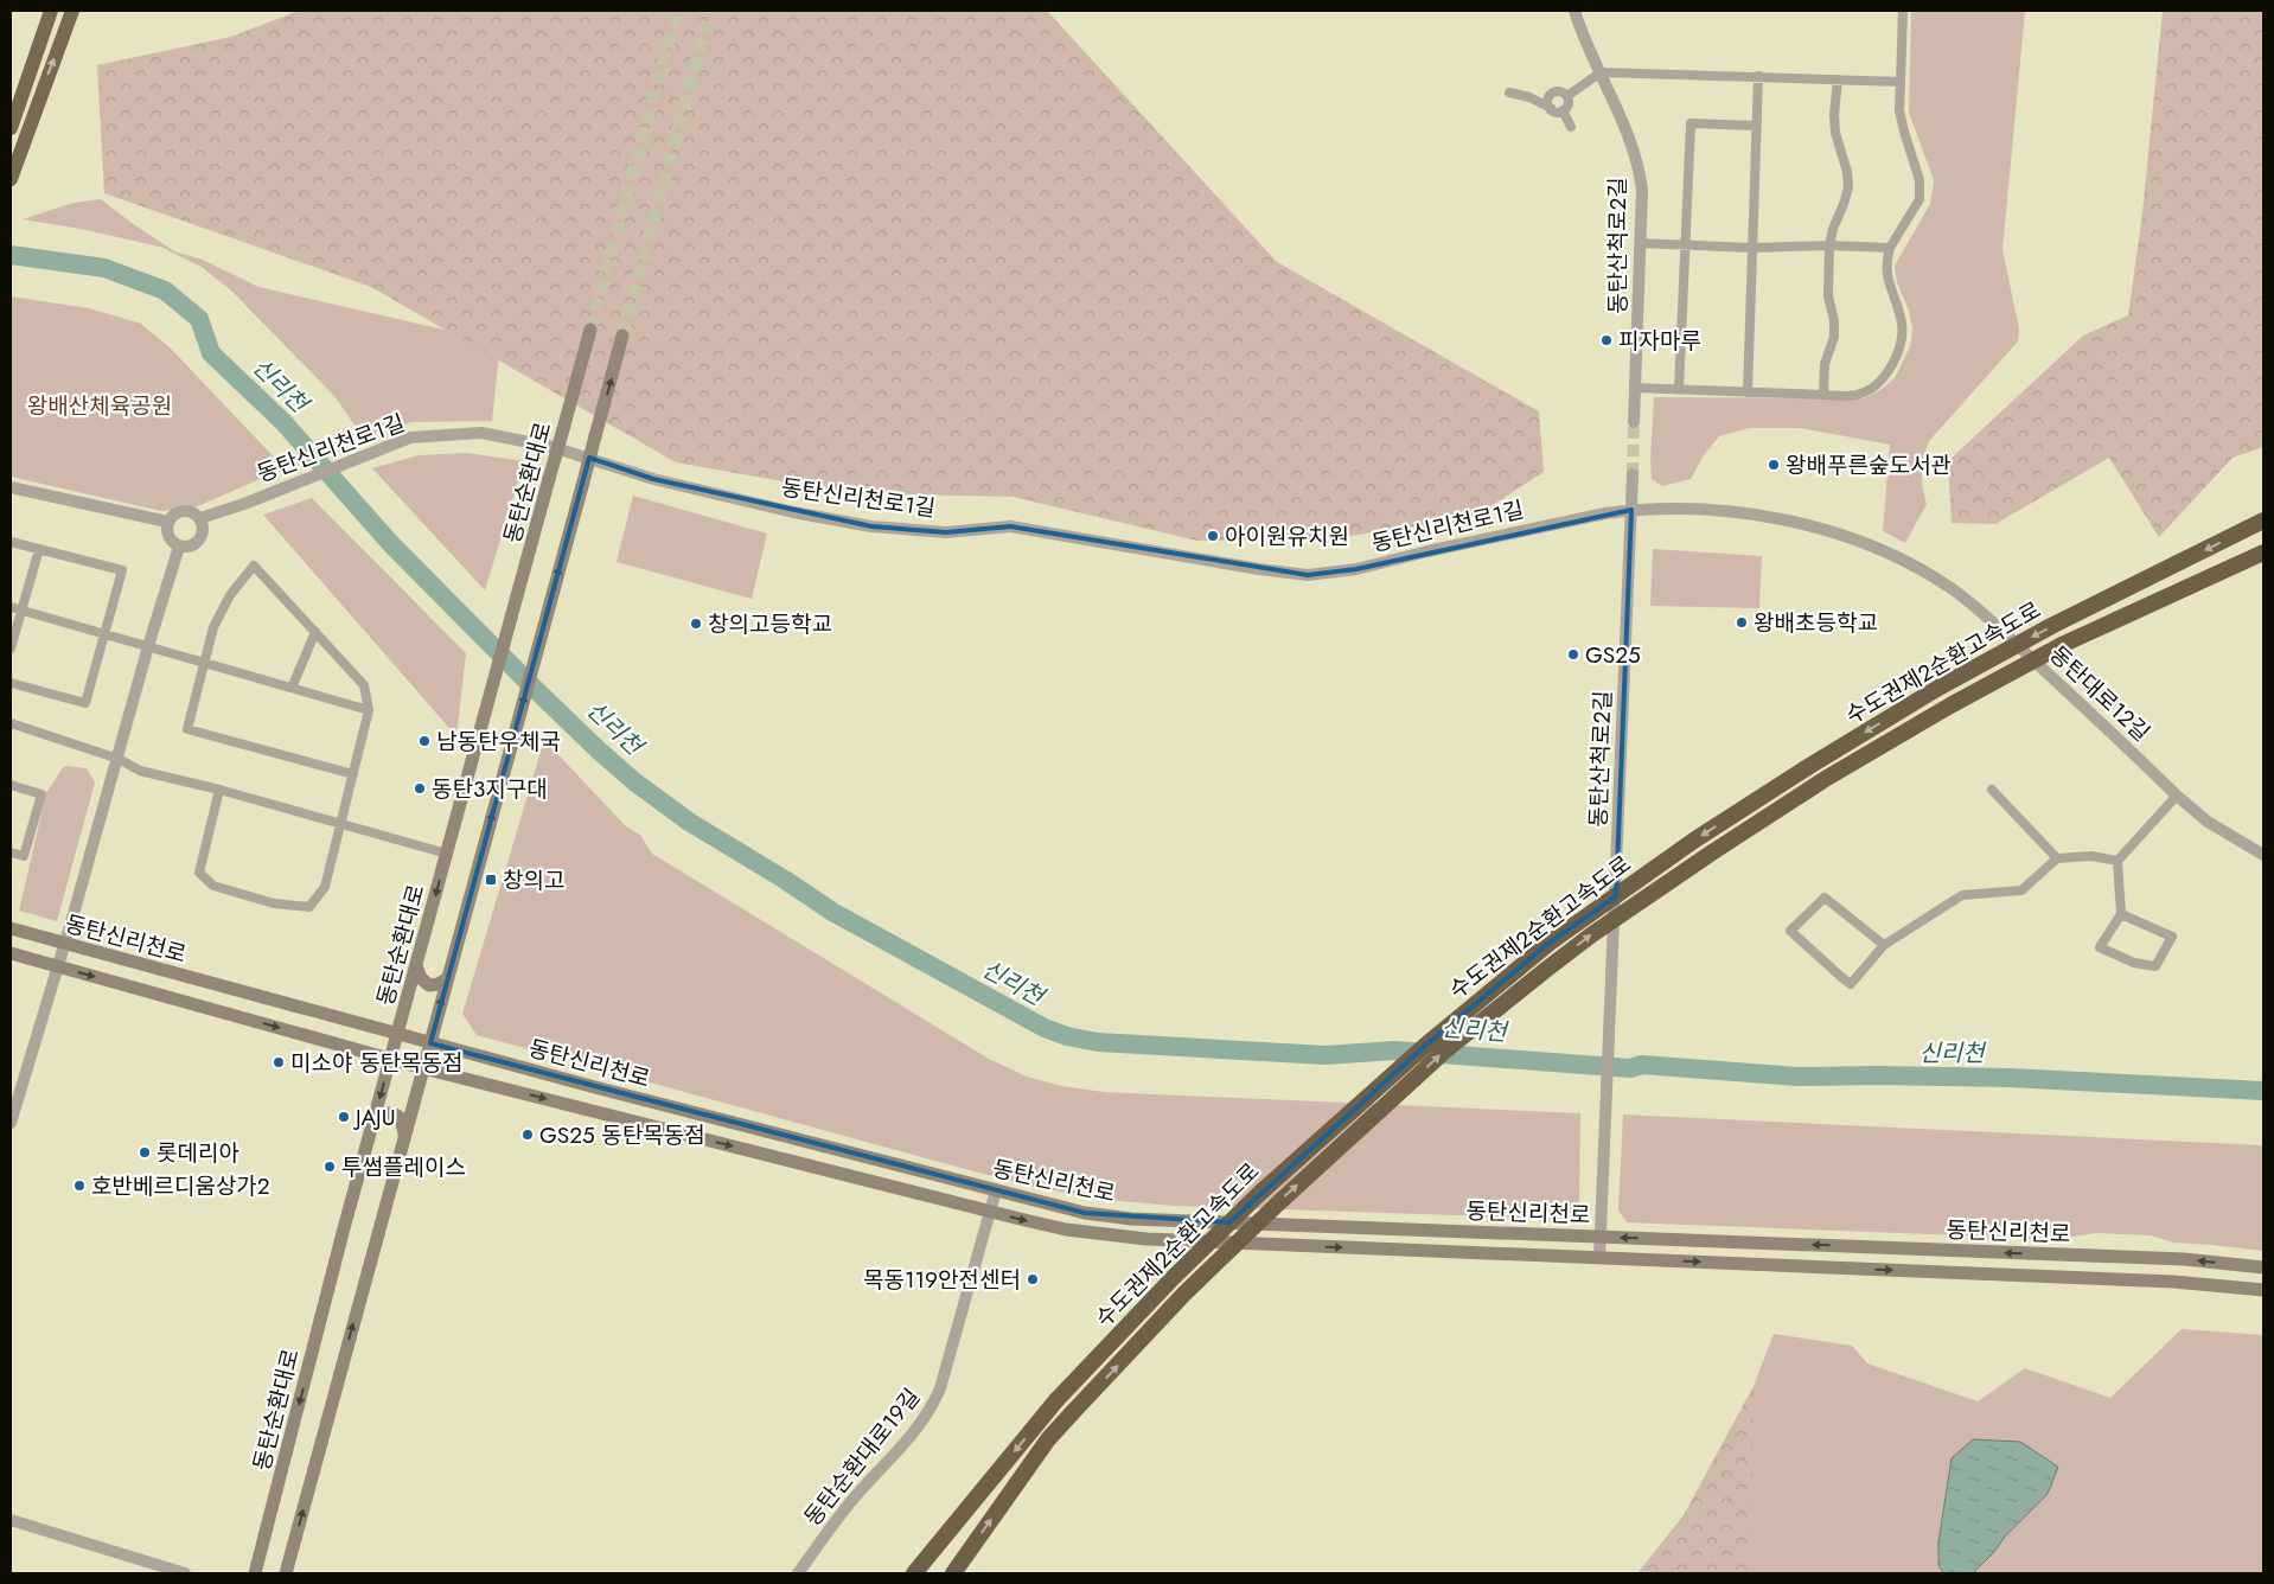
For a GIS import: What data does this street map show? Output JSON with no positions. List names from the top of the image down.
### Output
{
  "streets": {
    "highway": ["수도권제2순환고속도로"],
    "main road": ["동탄순환대로", "동탄신리천로"],
    "street": [
      "동탄산척로2길",
      "동탄신리천로1길",
      "동탄대로12길",
      "동탄순환대로19길"
    ]
  },
  "crossings": [
    ["동탄산척로2길", "동탄신리천로1길"],
    ["동탄산척로2길", "동탄대로12길"],
    ["동탄산척로2길", "동탄신리천로"],
    ["동탄신리천로1길", "동탄대로12길"],
    ["동탄순환대로", "동탄신리천로"],
    ["동탄신리천로", "동탄순환대로19길"]
  ],
  "water": ["신리천"],
  "parks": ["왕배산체육공원"],
  "places": {
    "other": [
      "피자마루",
      "왕배푸른숲도서관",
      "아이원유치원",
      "왕배초등학교",
      "창의고등학교",
      "GS25",
      "남동탄우체국",
      "동탄3지구대",
      "미소야 동탄목동점",
      "JAJU",
      "GS25 동탄목동점",
      "롯데리아",
      "투썸플레이스",
      "호반베르디움상가2",
      "목동119안전센터"
    ],
    "transit": ["창의고"]
  }
}
